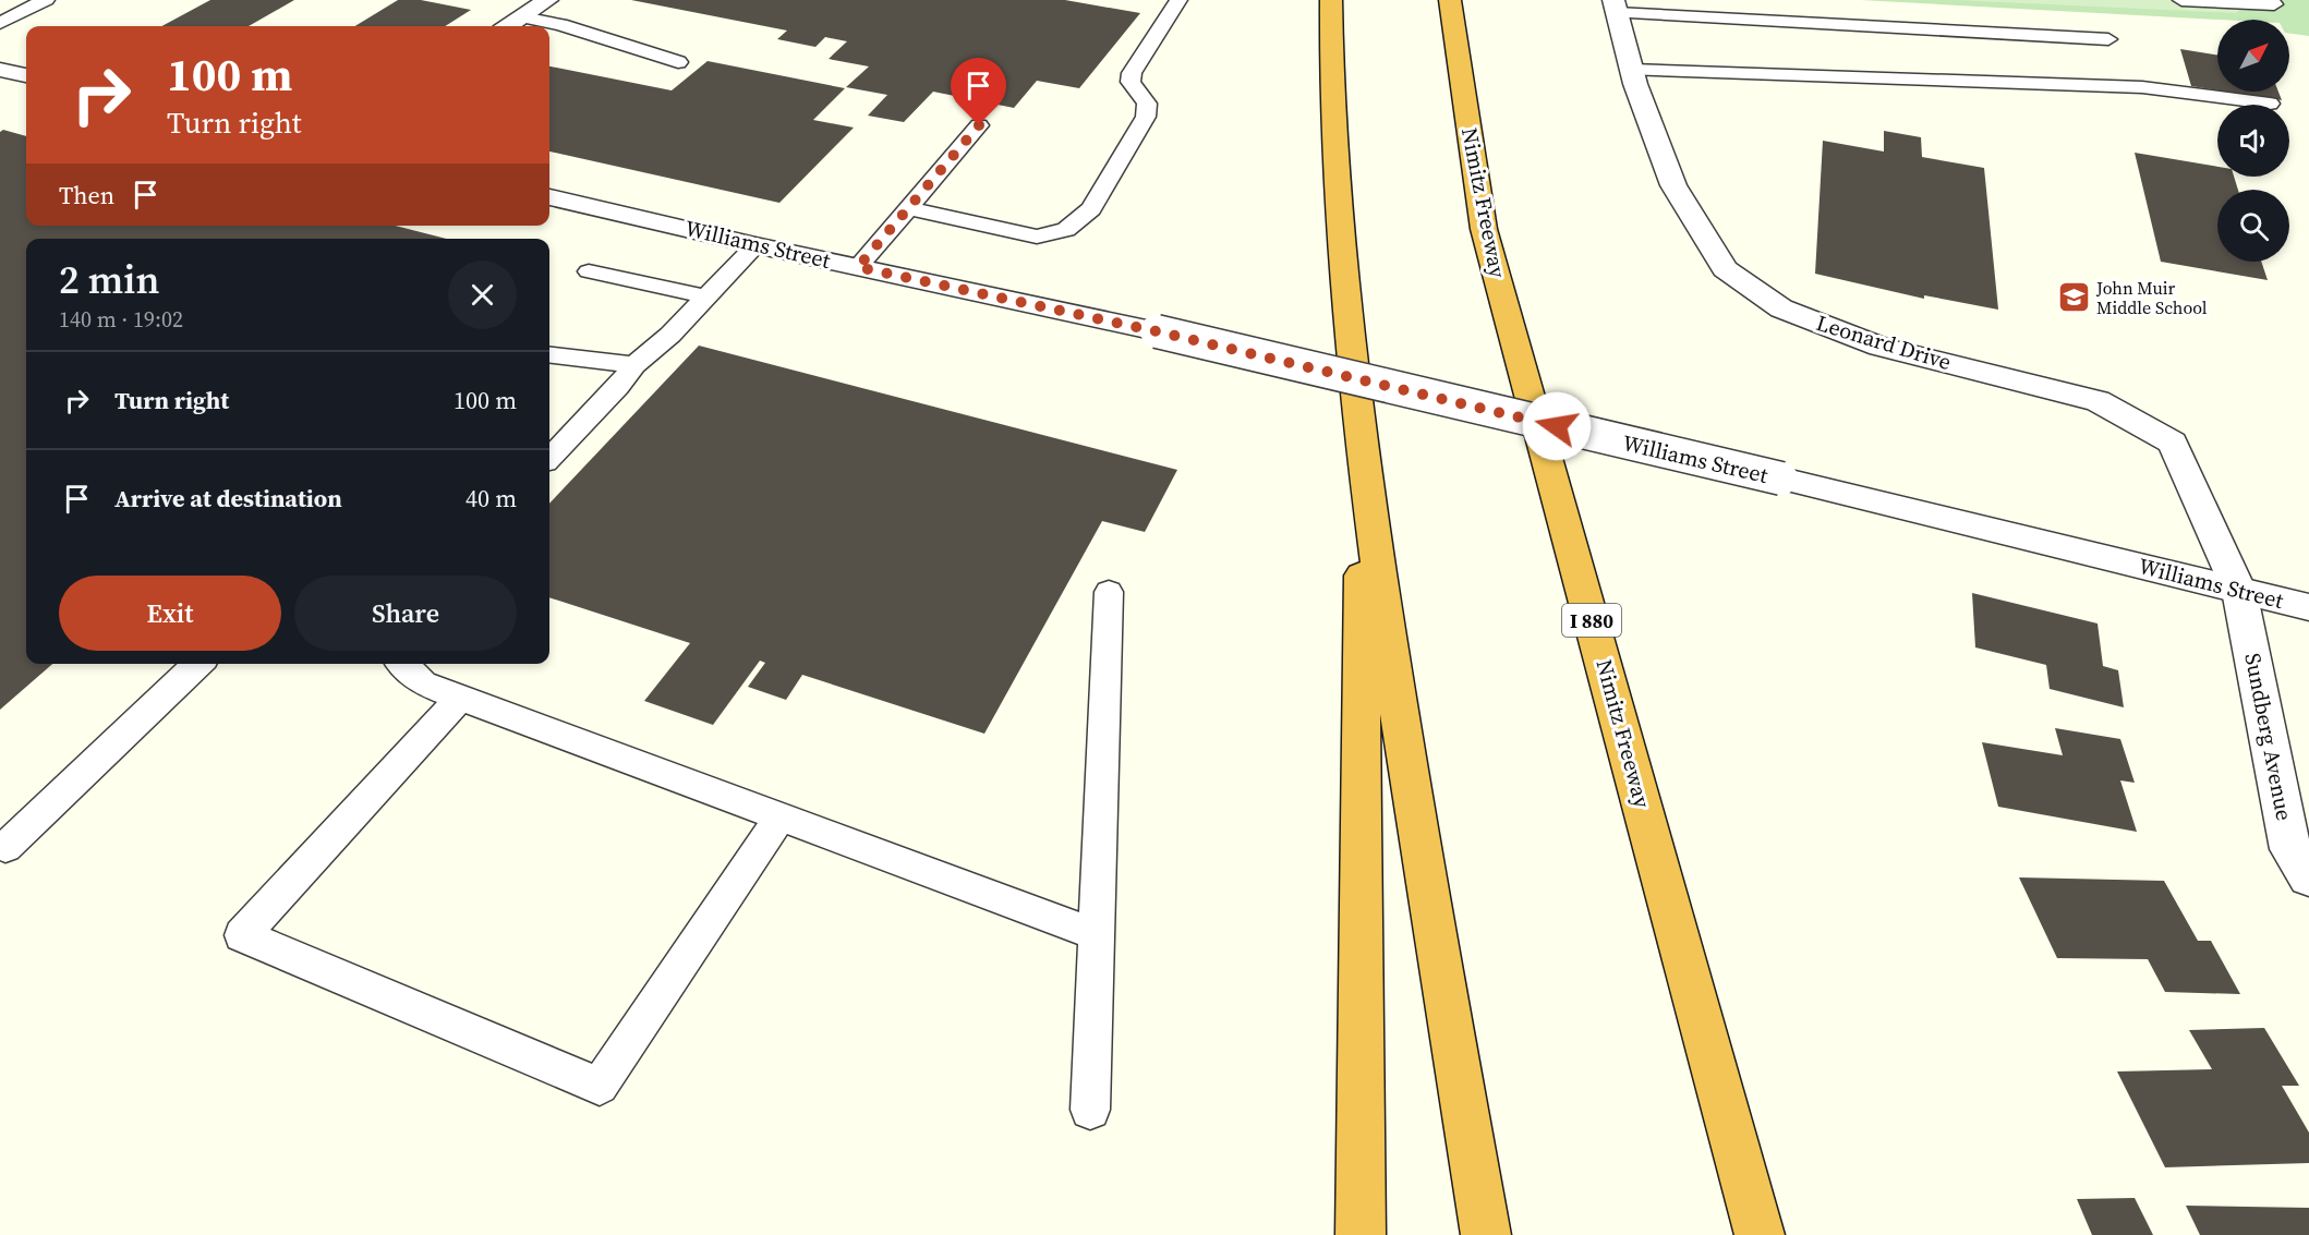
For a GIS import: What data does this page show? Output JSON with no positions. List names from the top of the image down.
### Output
{
  "streets": {
    "highway": ["Nimitz Freeway", "I 880"],
    "street": ["Williams Street", "Leonard Drive", "Sundberg Avenue"]
  },
  "crossings": [
    ["Williams Street", "Leonard Drive"],
    ["Williams Street", "Sundberg Avenue"],
    ["Leonard Drive", "Sundberg Avenue"]
  ],
  "places": {
    "school or university": ["John Muir Middle School"]
  },
  "north": "top right",
  "page": {
    "turn": ["100 m", "Turn right"],
    "then": "Then",
    "heading": ["2 min", "140 m · 19:02"],
    "list": [
      {
        "name": "Turn right",
        "value": "100 m"
      },
      {
        "name": "Arrive at destination",
        "value": "40 m"
      }
    ],
    "buttons": ["Exit", "Share"]
  }
}
